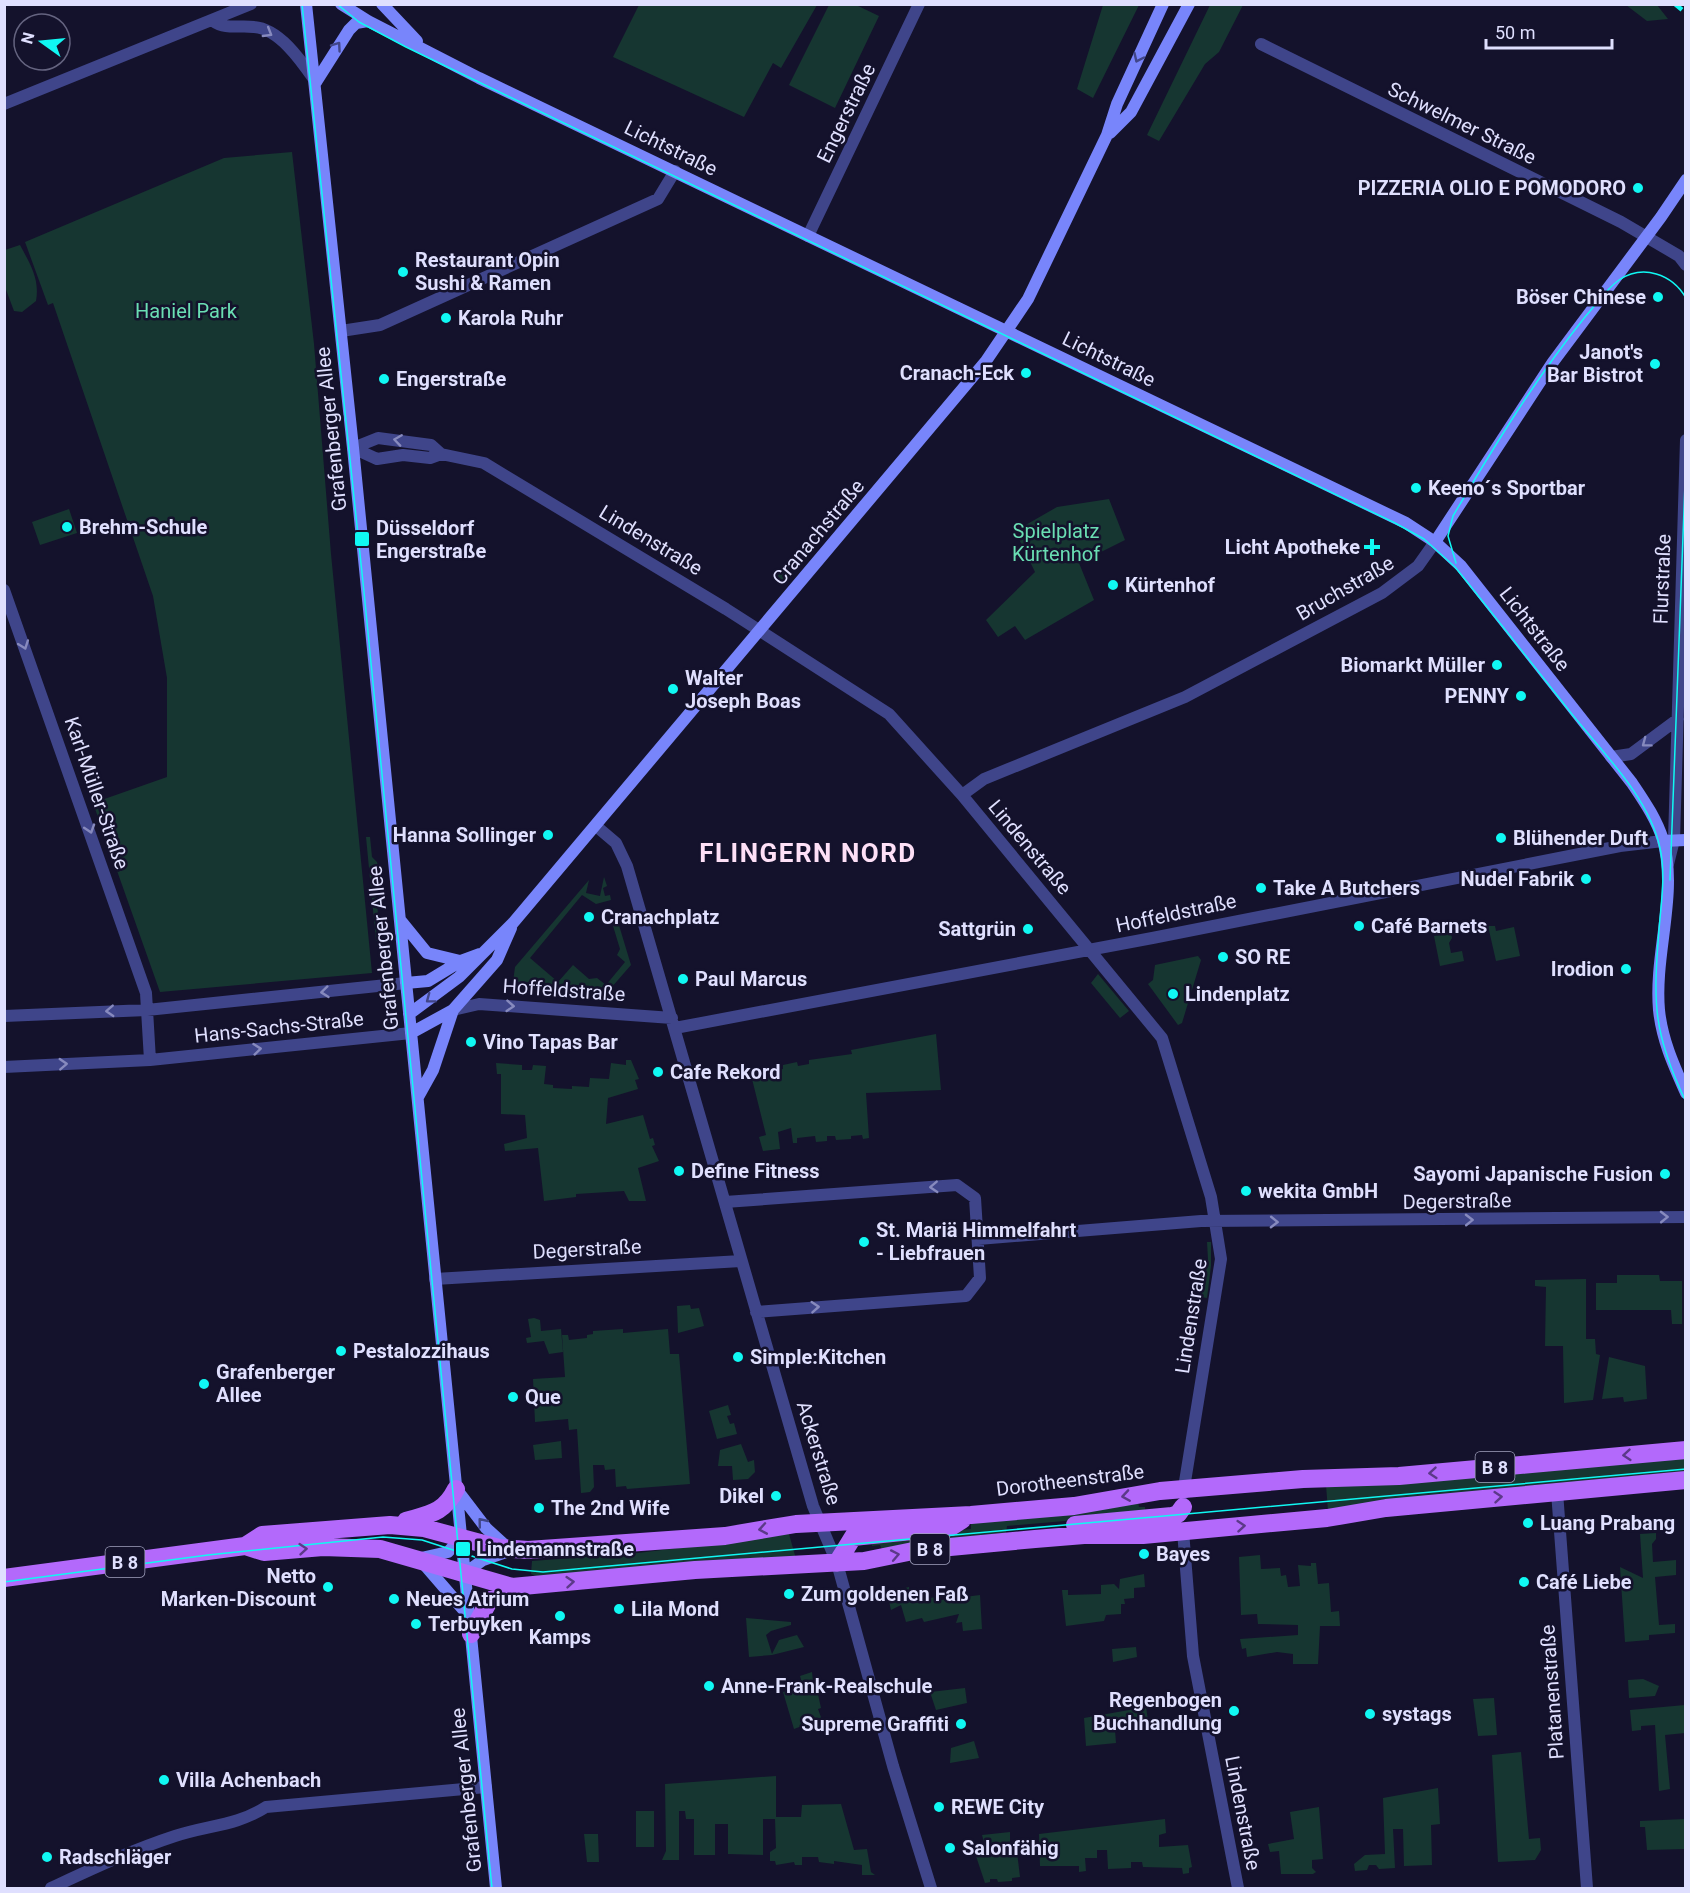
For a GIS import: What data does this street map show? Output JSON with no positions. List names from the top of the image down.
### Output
{
  "streets": {
    "main road": [
      "Lichtstraße",
      "Grafenberger Allee",
      "Cranachstraße",
      "Flurstraße",
      "Bruchstraße",
      "B 8",
      "Dorotheenstraße"
    ],
    "street": [
      "Engerstraße",
      "Schwelmer Straße",
      "Lindenstraße",
      "Karl-Müller-Straße",
      "Hoffeldstraße",
      "Hans-Sachs-Straße",
      "Degerstraße",
      "Ackerstraße",
      "Platanenstraße"
    ]
  },
  "crossings": [
    ["Engerstraße", "Lichtstraße"],
    ["Schwelmer Straße", "Bruchstraße"],
    ["Lichtstraße", "Cranachstraße"],
    ["Lichtstraße", "Flurstraße"],
    ["Lichtstraße", "Bruchstraße"],
    ["Lichtstraße", "Hoffeldstraße"],
    ["Grafenberger Allee", "Cranachstraße"],
    ["Grafenberger Allee", "Lindenstraße"],
    ["Grafenberger Allee", "Hans-Sachs-Straße"],
    ["Grafenberger Allee", "Degerstraße"],
    ["Grafenberger Allee", "B 8"],
    ["Grafenberger Allee", "Dorotheenstraße"],
    ["Cranachstraße", "Lindenstraße"],
    ["Cranachstraße", "Hoffeldstraße"],
    ["Cranachstraße", "Hans-Sachs-Straße"],
    ["Lindenstraße", "Bruchstraße"],
    ["Lindenstraße", "Hoffeldstraße"],
    ["Lindenstraße", "Degerstraße"],
    ["Lindenstraße", "B 8"],
    ["Lindenstraße", "Dorotheenstraße"],
    ["Flurstraße", "Hoffeldstraße"],
    ["Karl-Müller-Straße", "Hans-Sachs-Straße"],
    ["Hoffeldstraße", "Ackerstraße"],
    ["Degerstraße", "Ackerstraße"],
    ["Ackerstraße", "B 8"],
    ["Ackerstraße", "Dorotheenstraße"],
    ["B 8", "Dorotheenstraße"],
    ["B 8", "Platanenstraße"]
  ],
  "one_way": ["Karl-Müller-Straße", "Degerstraße"],
  "districts": ["FLINGERN NORD"],
  "parks": ["Haniel Park", "Spielplatz Kürtenhof"],
  "places": {
    "other": [
      "PIZZERIA OLIO E POMODORO",
      "Restaurant Opin Sushi & Ramen",
      "Böser Chinese",
      "Karola Ruhr",
      "Janot's Bar Bistrot",
      "Cranach-Eck",
      "Engerstraße",
      "Keeno´s Sportbar",
      "Brehm-Schule",
      "Kürtenhof",
      "Biomarkt Müller",
      "Walter Joseph Boas",
      "PENNY",
      "Hanna Sollinger",
      "Blühender Duft",
      "Nudel Fabrik",
      "Take A Butchers",
      "Cranachplatz",
      "Café Barnets",
      "Sattgrün",
      "SO RE",
      "Irodion",
      "Paul Marcus",
      "Lindenplatz",
      "Vino Tapas Bar",
      "Cafe Rekord",
      "Define Fitness",
      "Sayomi Japanische Fusion",
      "wekita GmbH",
      "St. Mariä Himmelfahrt - Liebfrauen",
      "Pestalozzihaus",
      "Simple:Kitchen",
      "Grafenberger Allee",
      "Que",
      "Dikel",
      "The 2nd Wife",
      "Luang Prabang",
      "Bayes",
      "Café Liebe",
      "Netto Marken-Discount",
      "Zum goldenen Faß",
      "Neues Atrium",
      "Lila Mond",
      "Kamps",
      "Terbuyken",
      "Anne-Frank-Realschule",
      "Regenbogen Buchhandlung",
      "systags",
      "Supreme Graffiti",
      "Villa Achenbach",
      "REWE City",
      "Salonfähig",
      "Radschläger"
    ],
    "transit": ["Düsseldorf Engerstraße", "Lindemannstraße"],
    "health": ["Licht Apotheke"]
  },
  "scale_bar": "50 m",
  "north": "left"
}
